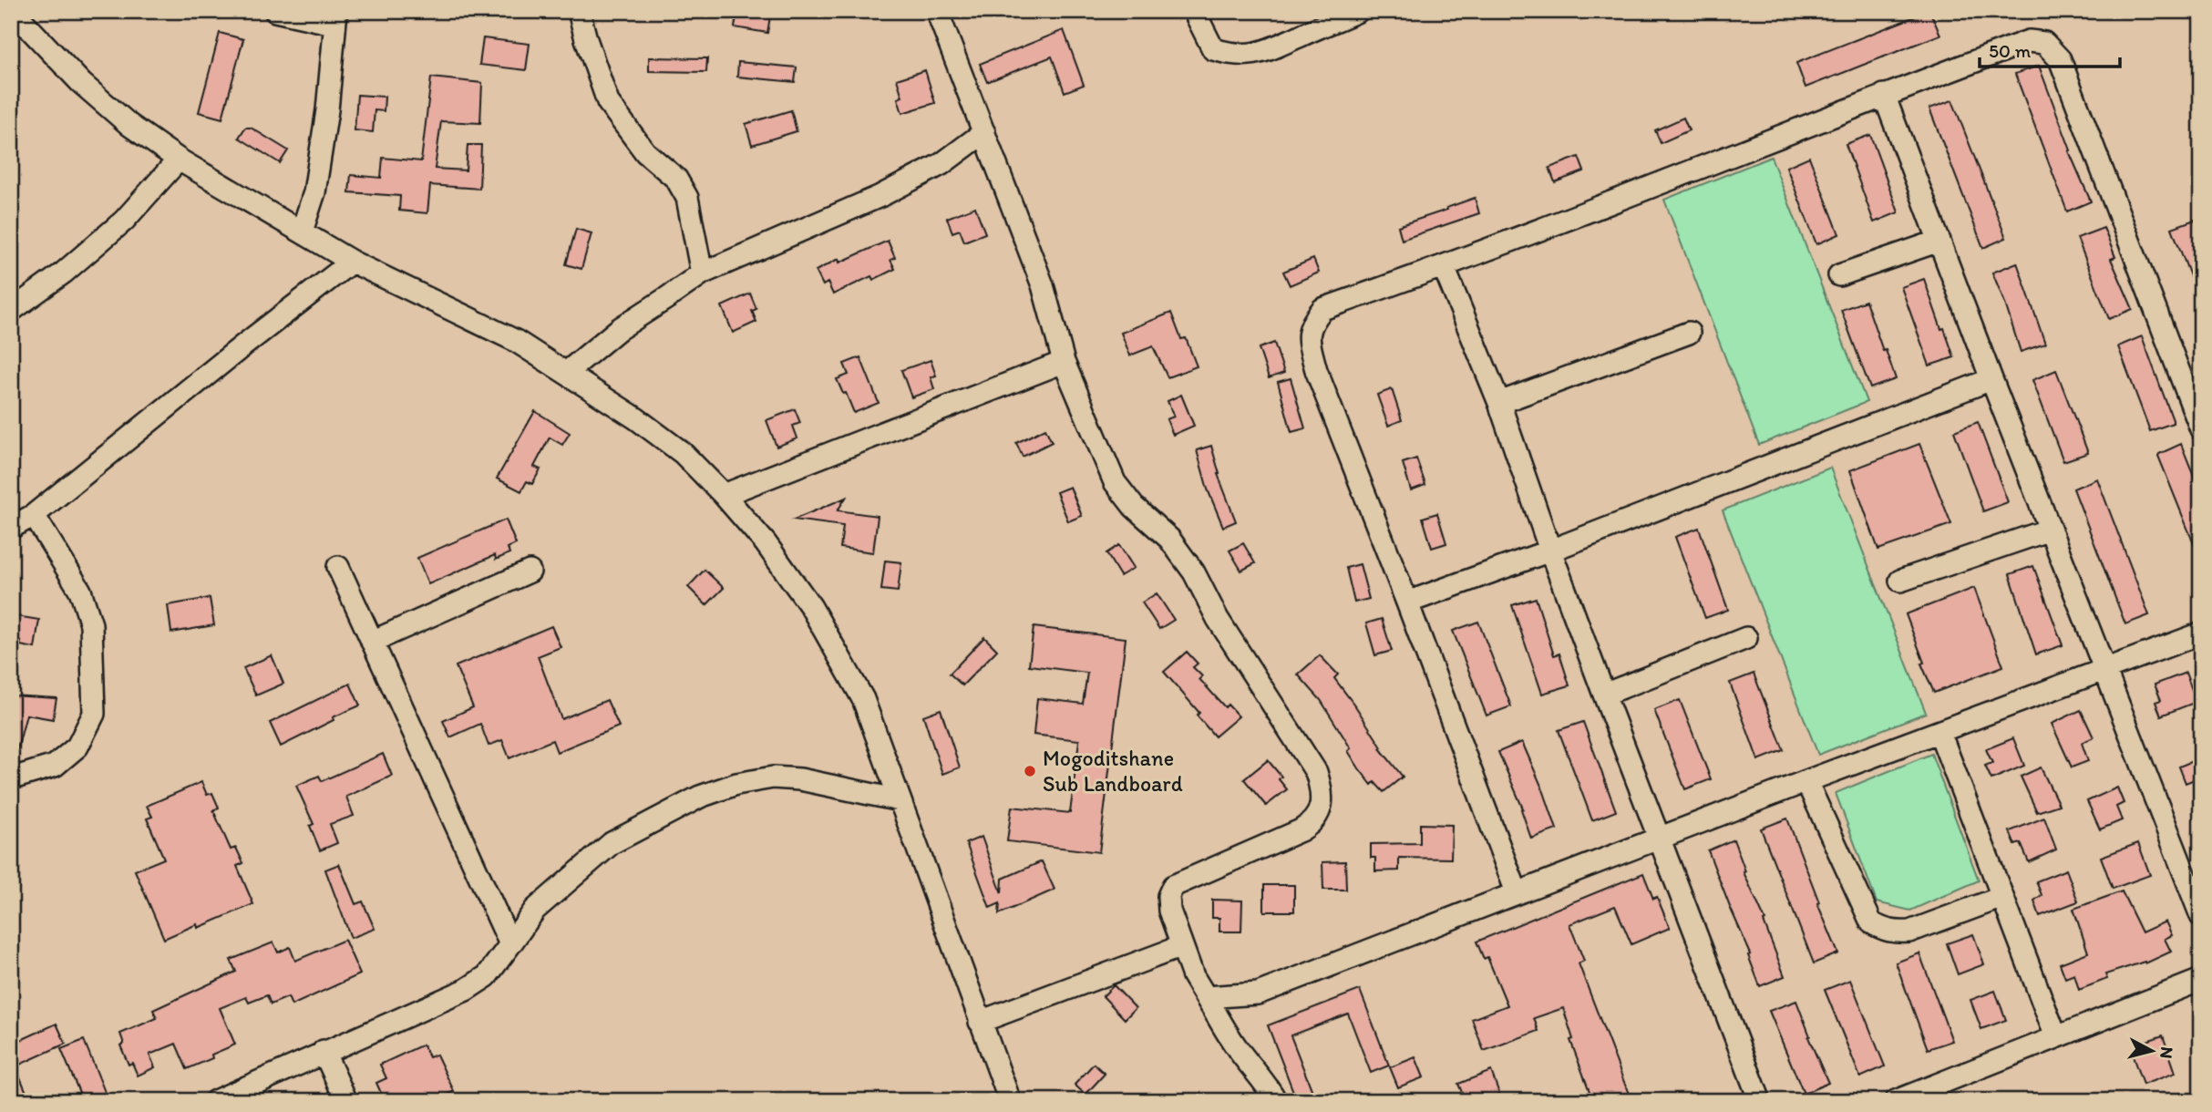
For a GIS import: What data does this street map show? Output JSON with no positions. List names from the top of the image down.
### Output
{
  "places": ["Mogoditshane Sub Landboard"],
  "scale_bar": "50 m",
  "north": "right"
}
